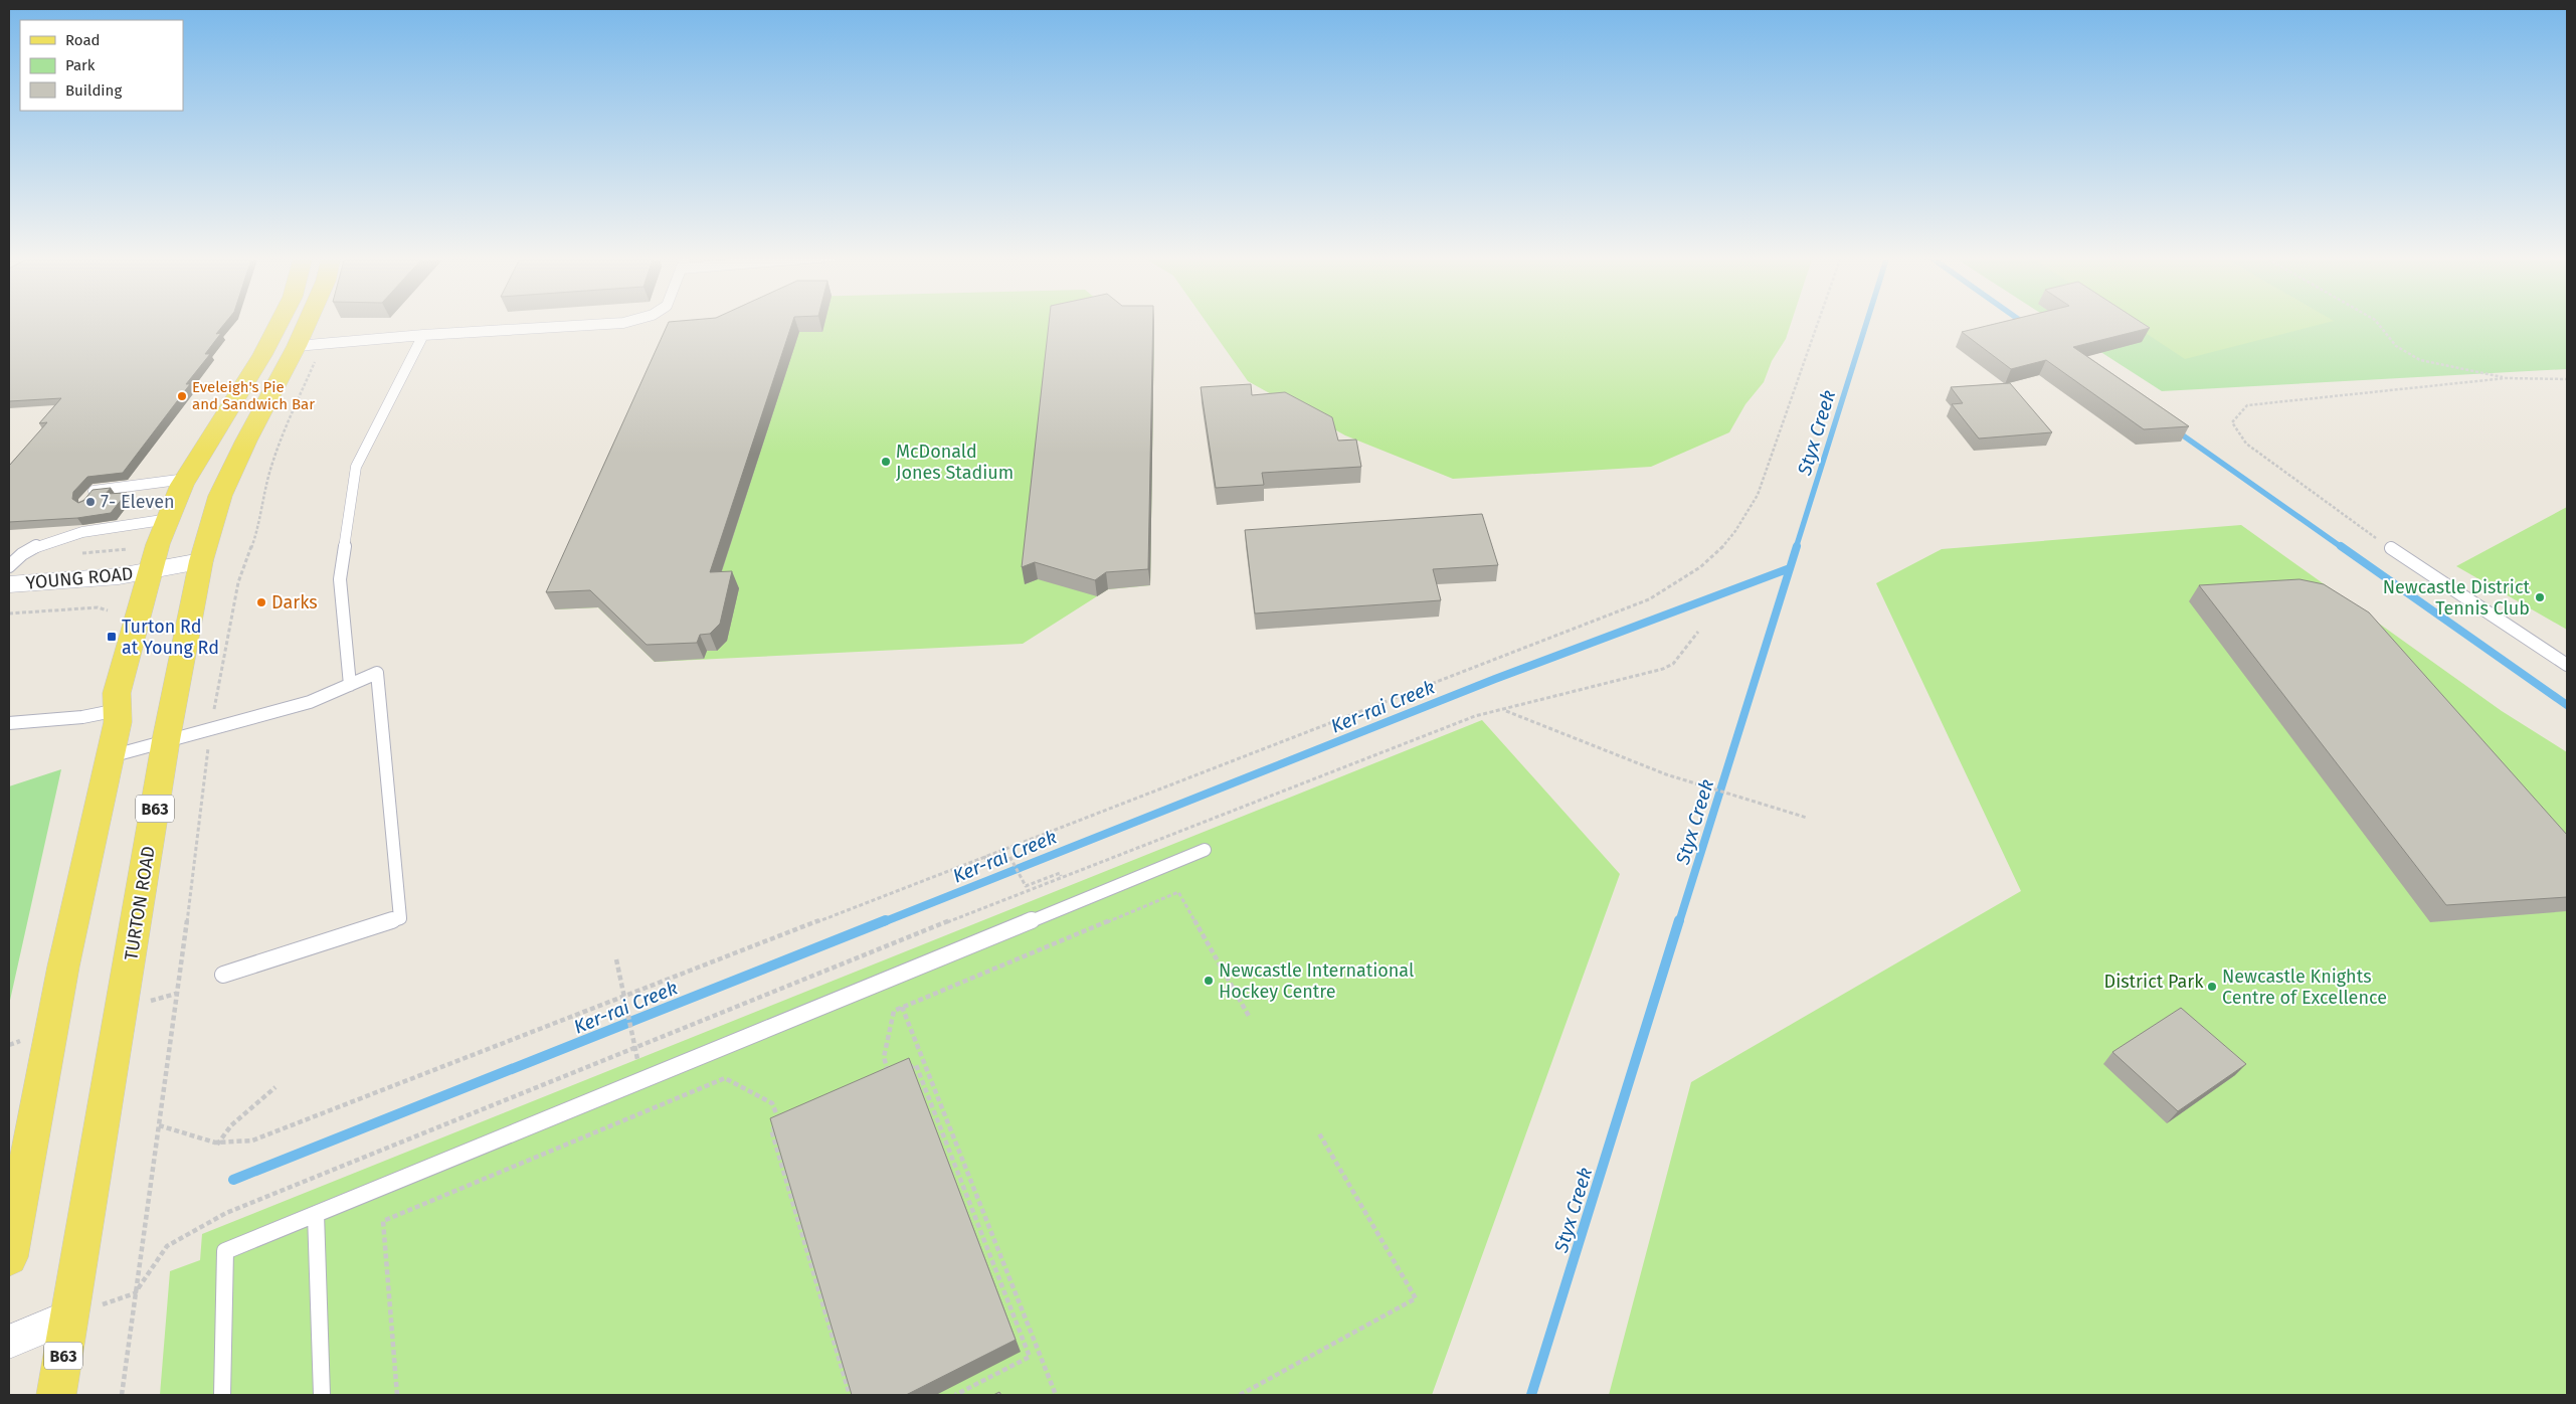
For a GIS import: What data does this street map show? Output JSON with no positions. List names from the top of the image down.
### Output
{
  "streets": {
    "main road": ["B63", "TURTON ROAD"],
    "street": ["YOUNG ROAD"]
  },
  "crossings": [
    ["YOUNG ROAD", "TURTON ROAD"]
  ],
  "water": ["Styx Creek", "Ker-rai Creek"],
  "parks": ["District Park"],
  "places": {
    "other": [
      "Eveleigh's Pie and Sandwich Bar",
      "McDonald Jones Stadium",
      "7- Eleven",
      "Newcastle District Tennis Club",
      "Darks",
      "Newcastle International Hockey Centre",
      "Newcastle Knights Centre of Excellence"
    ],
    "transit": ["Turton Rd at Young Rd"]
  },
  "legend": ["Road", "Park", "Building"]
}
